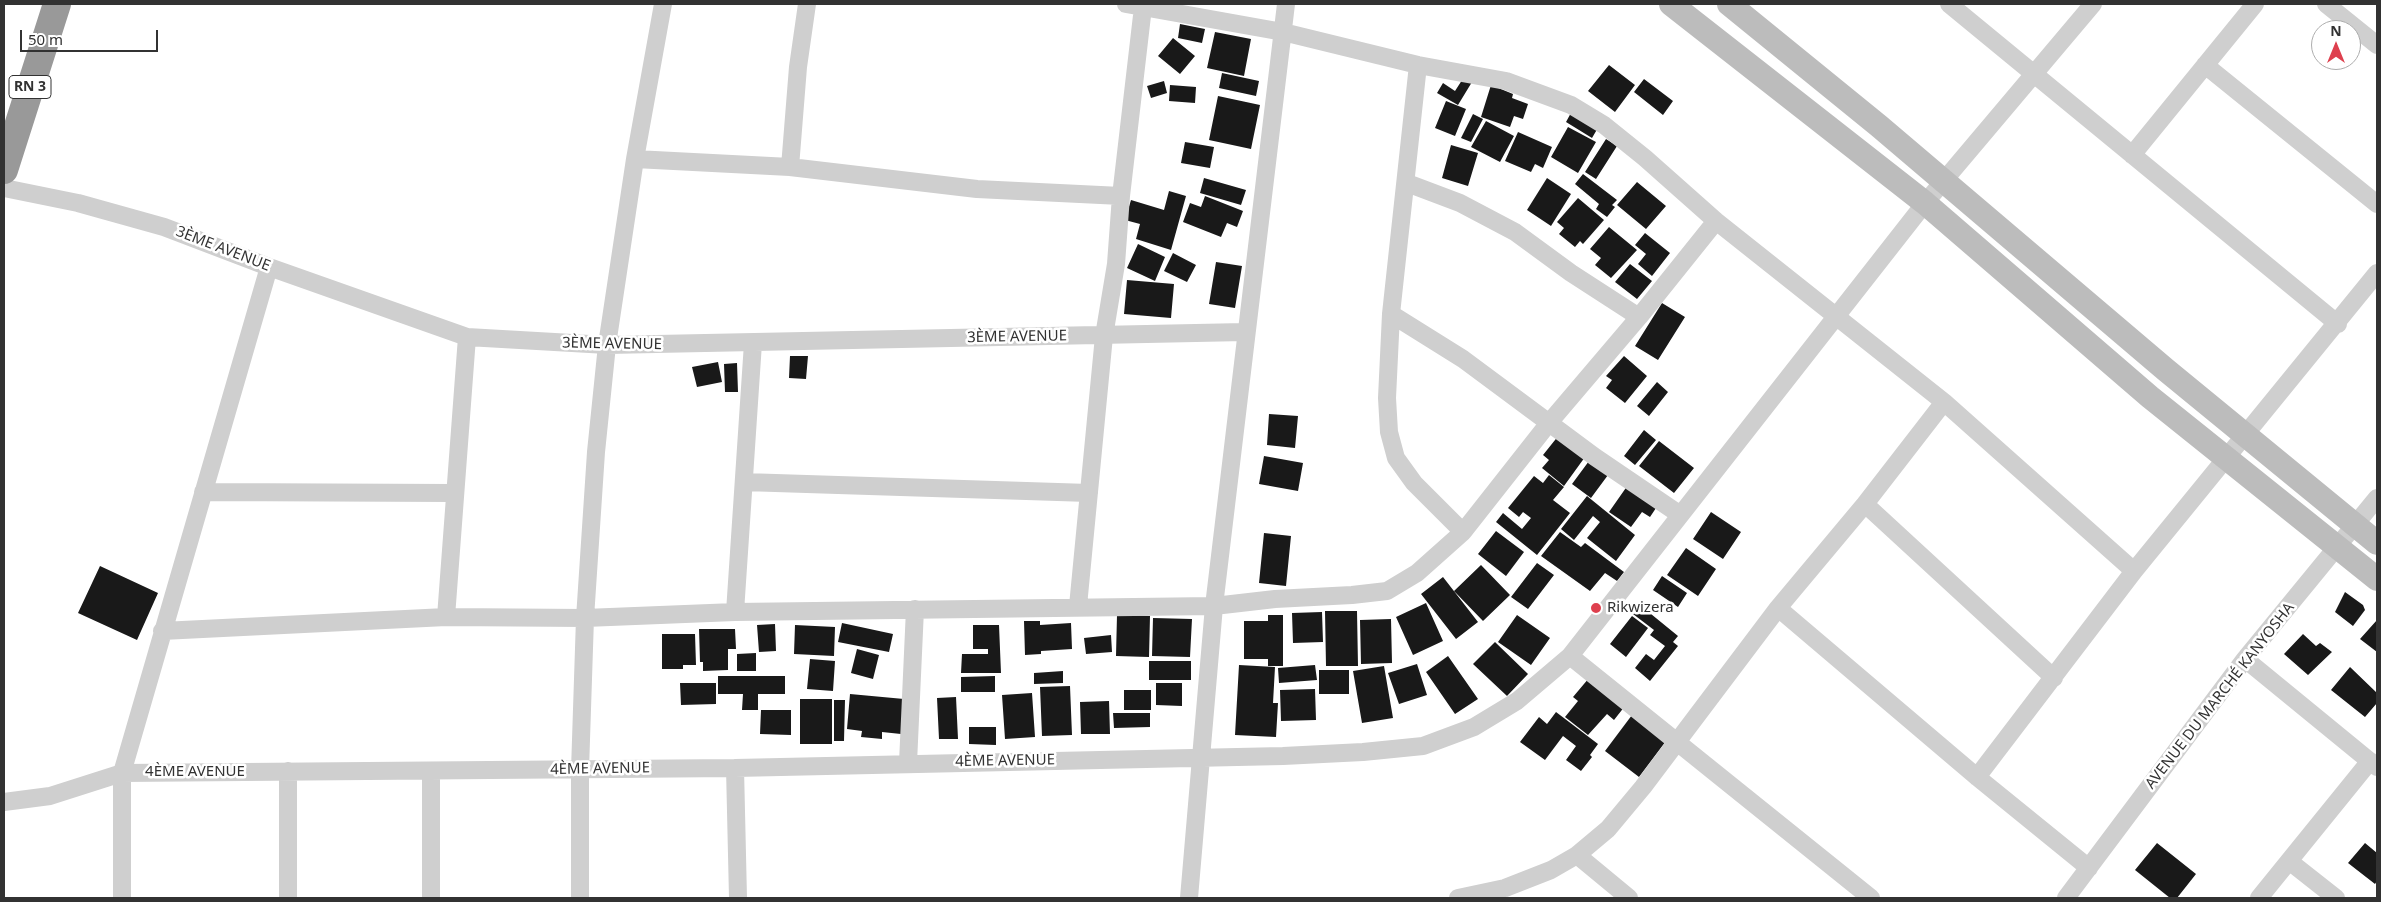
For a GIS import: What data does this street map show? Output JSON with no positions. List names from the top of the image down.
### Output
{
  "streets": {
    "highway": ["RN 3"],
    "street": ["3ÈME AVENUE", "AVENUE DU MARCHÉ KANYOSHA", "4ÈME AVENUE"]
  },
  "crossings": [
    ["RN 3", "3ÈME AVENUE"]
  ],
  "places": ["Rikwizera"],
  "scale_bar": "50 m",
  "north": "top"
}
